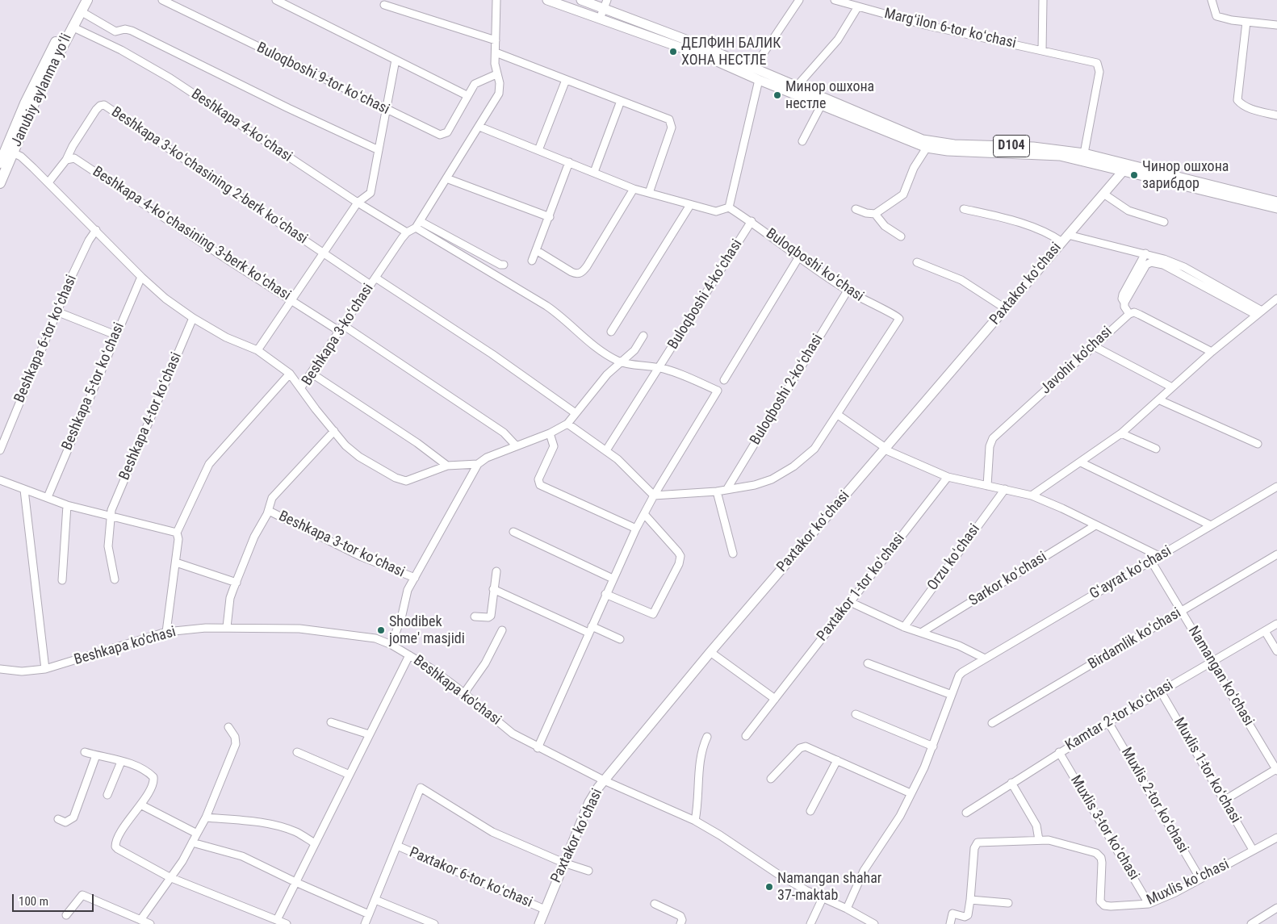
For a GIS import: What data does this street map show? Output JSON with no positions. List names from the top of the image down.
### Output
{
  "streets": {
    "highway": ["Janubiy aylanma yoʻli"],
    "main road": ["D104", "Paxtakor koʻchasi"],
    "street": [
      "Margʻilon 6-tor koʻchasi",
      "Buloqboshi 9-tor koʻchasi",
      "Beshkapa 4-koʻchasi",
      "Beshkapa 3-koʻchasining 2-berk koʻchasi",
      "Beshkapa 4-koʻchasining 3-berk koʻchasi",
      "Buloqboshi koʻchasi",
      "Buloqboshi 4-koʻchasi",
      "Beshkapa 3-koʻchasi",
      "Beshkapa 6-tor koʻchasi",
      "Javohir ko'chasi",
      "Beshkapa 5-tor koʻchasi",
      "Buloqboshi 2-koʻchasi",
      "Beshkapa 4-tor koʻchasi",
      "Beshkapa 3-tor koʻchasi",
      "Orzu koʻchasi",
      "Gʻayrat koʻchasi",
      "Sarkor koʻchasi",
      "Paxtakor 1-tor koʻchasi",
      "Birdamlik koʻchasi",
      "Beshkapa ko'chasi",
      "Namangan koʻchasi",
      "Kamtar 2-tor koʻchasi",
      "Muxlis 1-tor koʻchasi",
      "Muxlis 2-tor koʻchasi",
      "Muxlis 3-tor koʻchasi",
      "Paxtakor 6-tor koʻchasi",
      "Muxlis koʻchasi"
    ]
  },
  "crossings": [
    ["Margʻilon 6-tor koʻchasi", "D104"],
    ["Janubiy aylanma yoʻli", "Beshkapa 4-koʻchasi"],
    ["Beshkapa 4-koʻchasi", "Beshkapa 3-koʻchasi"],
    ["D104", "Paxtakor koʻchasi"],
    ["Beshkapa 3-koʻchasining 2-berk koʻchasi", "Beshkapa 4-koʻchasining 3-berk koʻchasi"],
    ["Beshkapa 3-koʻchasining 2-berk koʻchasi", "Beshkapa 3-koʻchasi"],
    ["Beshkapa 4-koʻchasining 3-berk koʻchasi", "Beshkapa 3-koʻchasi"],
    ["Buloqboshi koʻchasi", "Buloqboshi 4-koʻchasi"],
    ["Buloqboshi koʻchasi", "Buloqboshi 2-koʻchasi"],
    ["Paxtakor koʻchasi", "Beshkapa ko'chasi"],
    ["Paxtakor koʻchasi", "Paxtakor 6-tor koʻchasi"],
    ["Beshkapa 3-koʻchasi", "Beshkapa 3-tor koʻchasi"],
    ["Beshkapa 3-tor koʻchasi", "Beshkapa ko'chasi"],
    ["Gʻayrat koʻchasi", "Beshkapa ko'chasi"],
    ["Gʻayrat koʻchasi", "Namangan koʻchasi"],
    ["Birdamlik koʻchasi", "Namangan koʻchasi"],
    ["Namangan koʻchasi", "Kamtar 2-tor koʻchasi"],
    ["Kamtar 2-tor koʻchasi", "Muxlis 1-tor koʻchasi"],
    ["Kamtar 2-tor koʻchasi", "Muxlis 2-tor koʻchasi"],
    ["Kamtar 2-tor koʻchasi", "Muxlis 3-tor koʻchasi"],
    ["Muxlis 1-tor koʻchasi", "Muxlis koʻchasi"],
    ["Muxlis 2-tor koʻchasi", "Muxlis koʻchasi"],
    ["Muxlis 3-tor koʻchasi", "Muxlis koʻchasi"]
  ],
  "places": [
    "ДЕЛФИН БАЛИК ХОНА НЕСТЛЕ",
    "Минор ошхона нестле",
    "Чинор ошхона зарибдор",
    "Shodibek jome' masjidi",
    "Namangan shahar 37-maktab"
  ],
  "scale_bar": "100 m"
}
